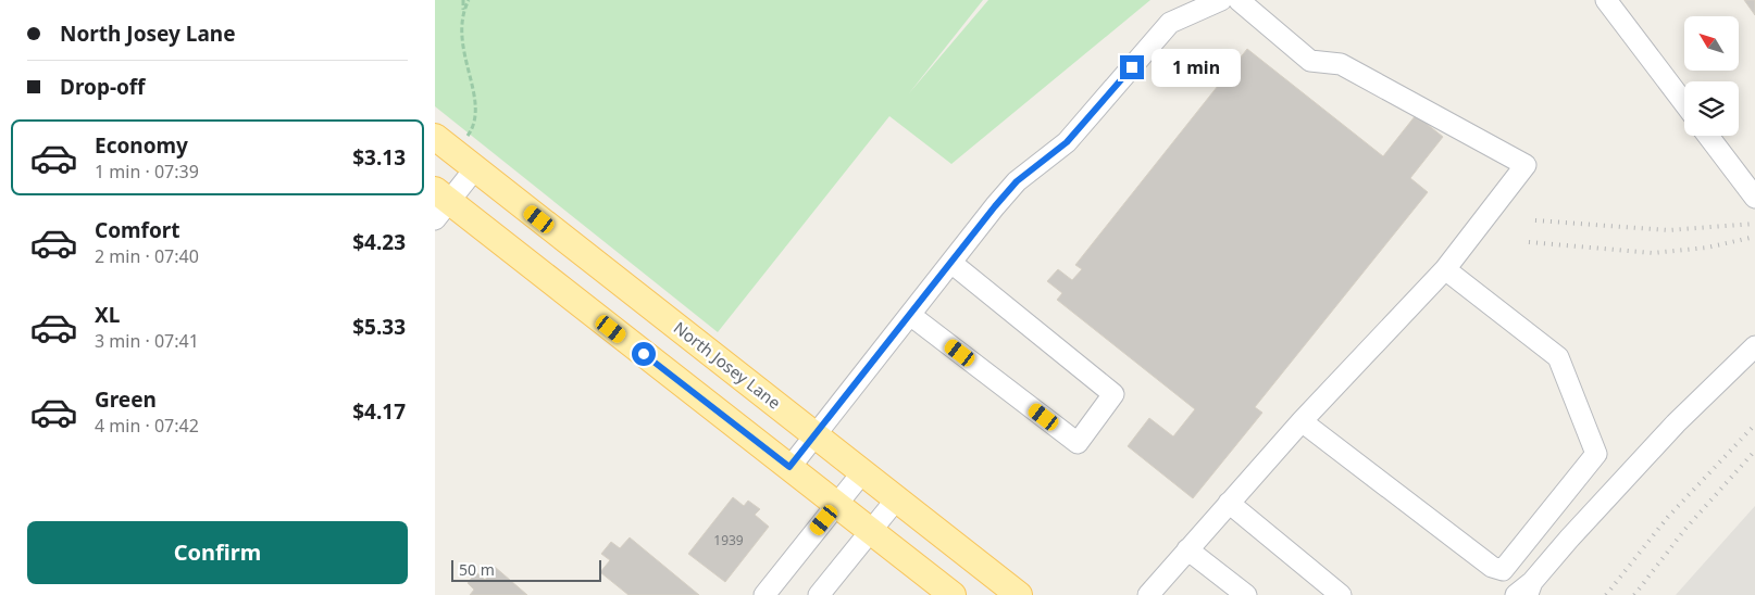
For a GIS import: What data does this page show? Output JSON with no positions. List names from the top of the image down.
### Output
{
  "streets": {
    "main road": ["North Josey Lane"]
  },
  "house_numbers": ["1939"],
  "scale_bar": "50 m",
  "north": "top left",
  "page": {
    "banner": ["North Josey Lane", "Drop-off"],
    "bubble": "1 min",
    "list": [
      {
        "name": "Economy",
        "note": "1 min · 07:39",
        "value": "$3.13"
      },
      {
        "name": "Comfort",
        "note": "2 min · 07:40",
        "value": "$4.23"
      },
      {
        "name": "XL",
        "note": "3 min · 07:41",
        "value": "$5.33"
      },
      {
        "name": "Green",
        "note": "4 min · 07:42",
        "value": "$4.17"
      }
    ],
    "buttons": "Confirm",
    "scale": "50 m"
  }
}
